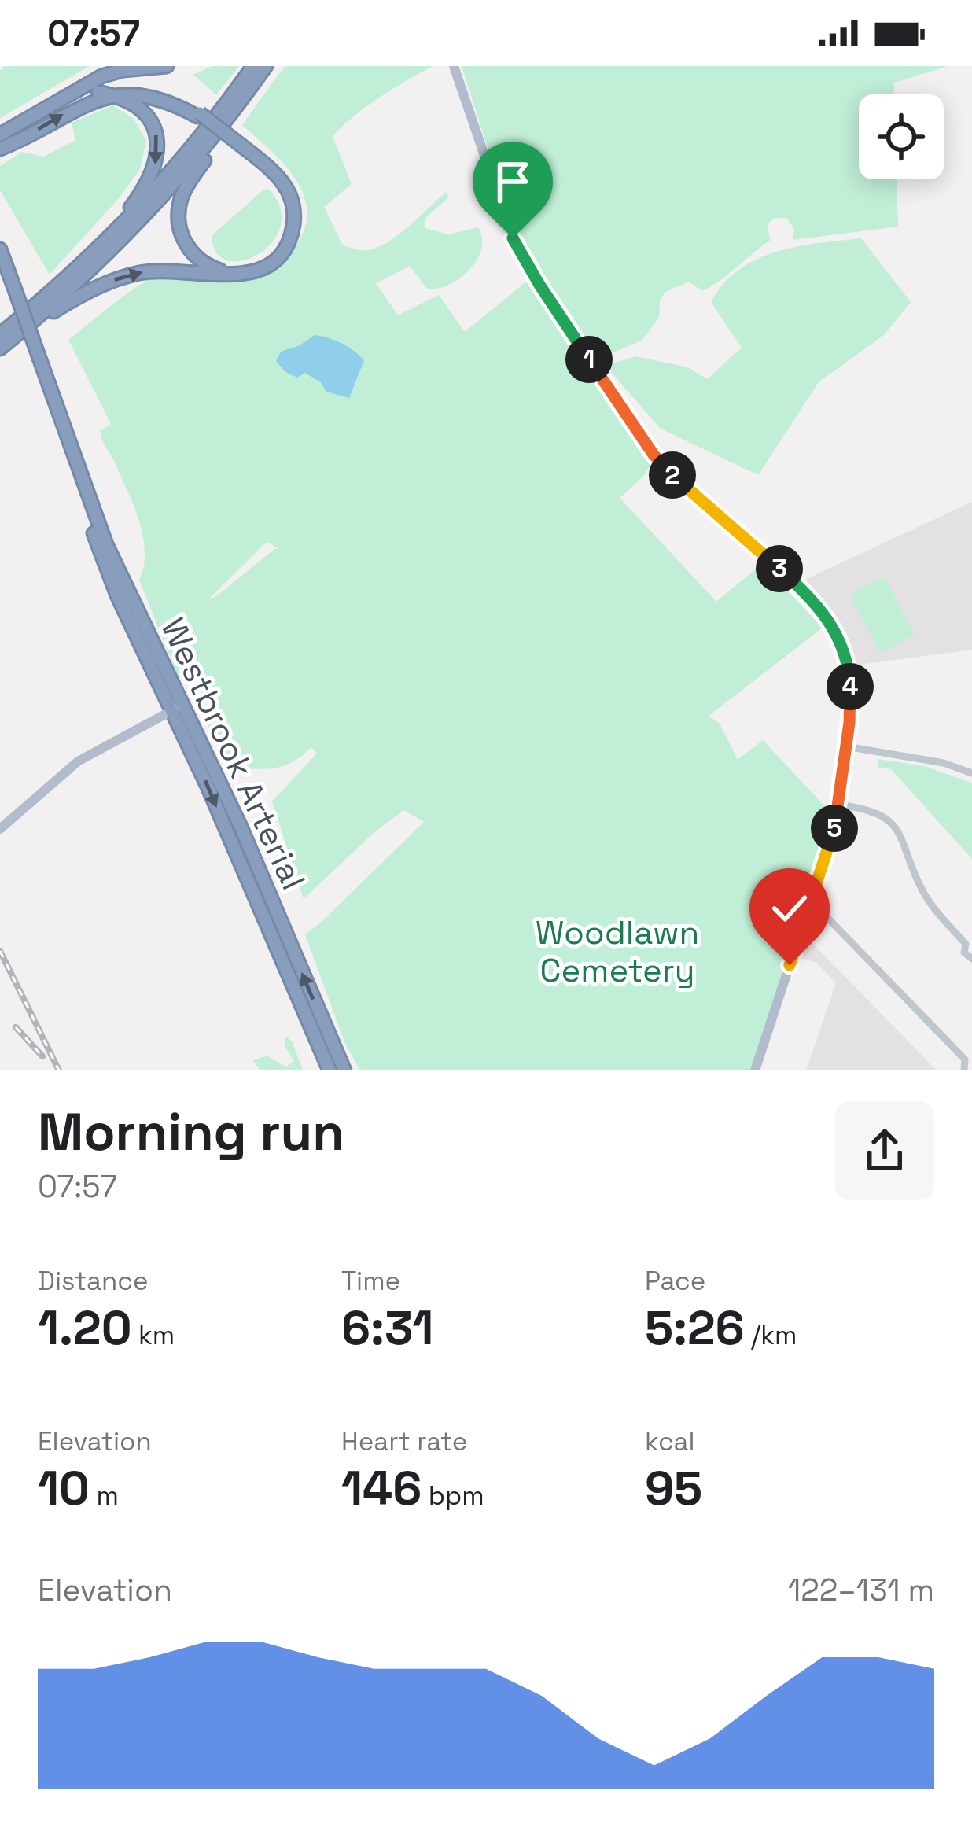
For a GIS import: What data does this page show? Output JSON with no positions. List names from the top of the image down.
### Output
{
  "streets": {
    "highway": ["Westbrook Arterial"]
  },
  "parks": ["Woodlawn Cemetery"],
  "page": {
    "status": "07:57",
    "pins": [
      "1",
      "2",
      "3",
      "4",
      "5"
    ],
    "heading": ["Morning run", "07:57"],
    "stats": [
      ["Distance", "1.20 km"],
      ["Time", "6:31"],
      ["Pace", "5:26 /km"],
      ["Elevation", "10 m"],
      ["Heart rate", "146 bpm"],
      ["kcal", "95"]
    ],
    "chart": ["Elevation", "122–131 m"]
  }
}
